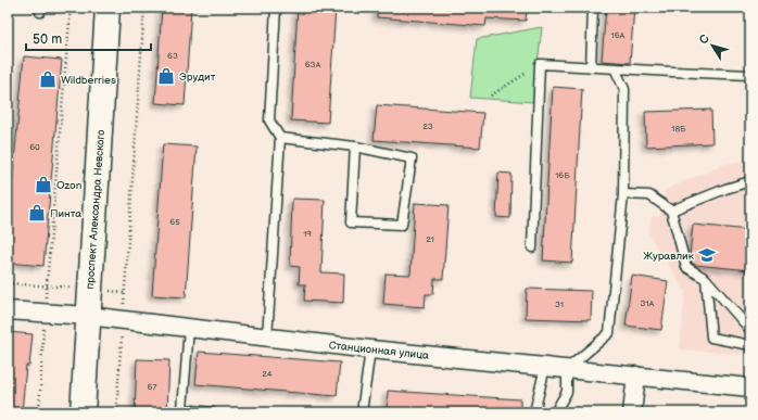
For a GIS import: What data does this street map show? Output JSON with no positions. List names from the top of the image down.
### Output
{
  "streets": {
    "main road": ["проспект Александра Невского"],
    "street": ["Станционная улица"]
  },
  "crossings": [
    ["проспект Александра Невского", "Станционная улица"]
  ],
  "places": {
    "shop": [
      "Эрудит",
      "Wildberries",
      "Ozon",
      "Пинта"
    ],
    "school or university": ["Журавлик"]
  },
  "house_numbers": [
    "16А",
    "63",
    "63А",
    "23",
    "18Б",
    "60",
    "16Б",
    "65",
    "19",
    "21",
    "31А",
    "31",
    "24",
    "67"
  ],
  "scale_bar": "50 m",
  "north": "top left"
}
